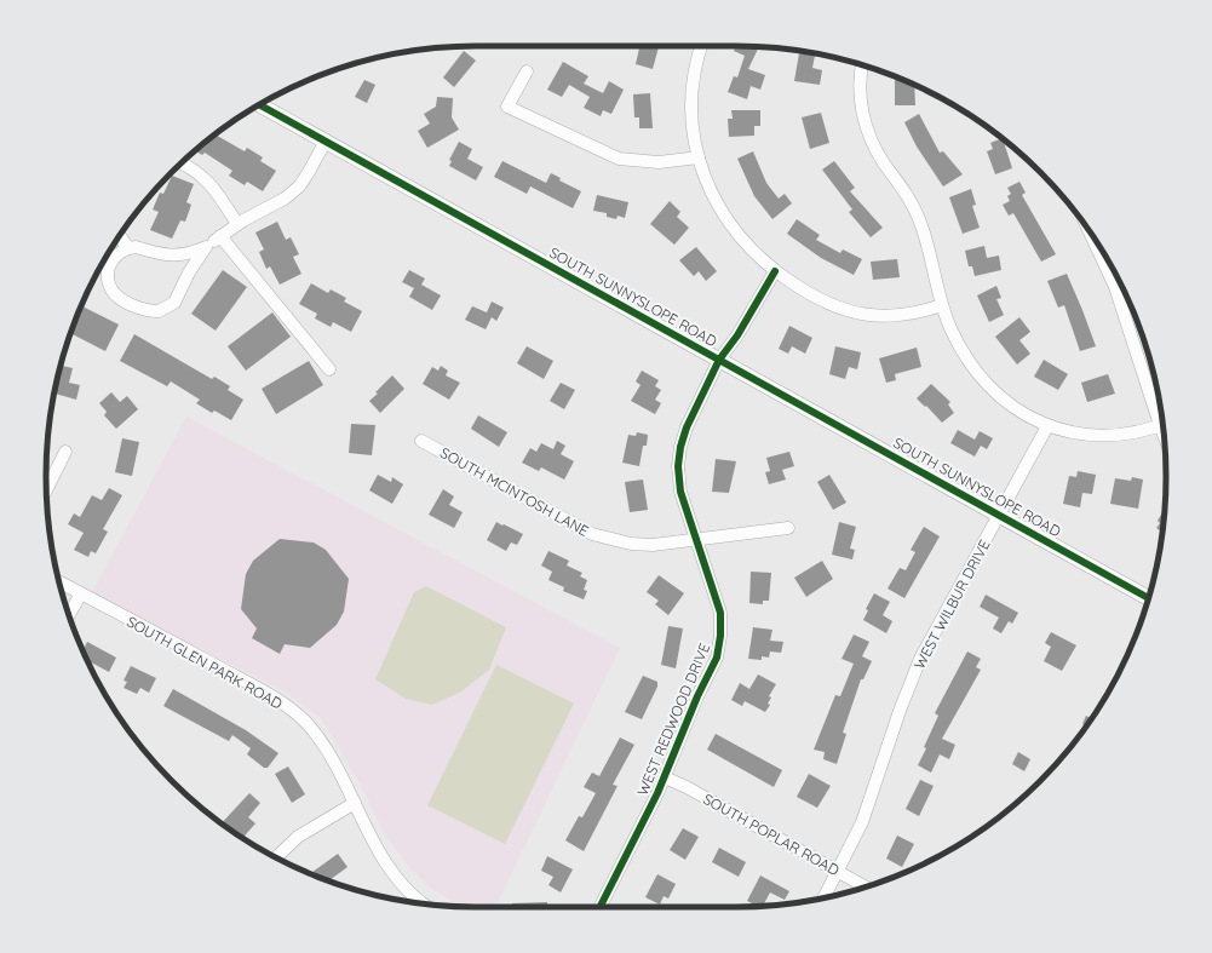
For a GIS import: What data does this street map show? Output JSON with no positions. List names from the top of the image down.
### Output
{
  "streets": {
    "street": [
      "SOUTH SUNNYSLOPE ROAD",
      "SOUTH MCINTOSH LANE",
      "WEST WILBUR DRIVE",
      "SOUTH GLEN PARK ROAD",
      "WEST REDWOOD DRIVE",
      "SOUTH POPLAR ROAD"
    ]
  },
  "crossings": [
    ["SOUTH SUNNYSLOPE ROAD", "WEST WILBUR DRIVE"],
    ["SOUTH SUNNYSLOPE ROAD", "WEST REDWOOD DRIVE"],
    ["SOUTH MCINTOSH LANE", "WEST REDWOOD DRIVE"],
    ["WEST WILBUR DRIVE", "SOUTH POPLAR ROAD"],
    ["WEST REDWOOD DRIVE", "SOUTH POPLAR ROAD"]
  ]
}
